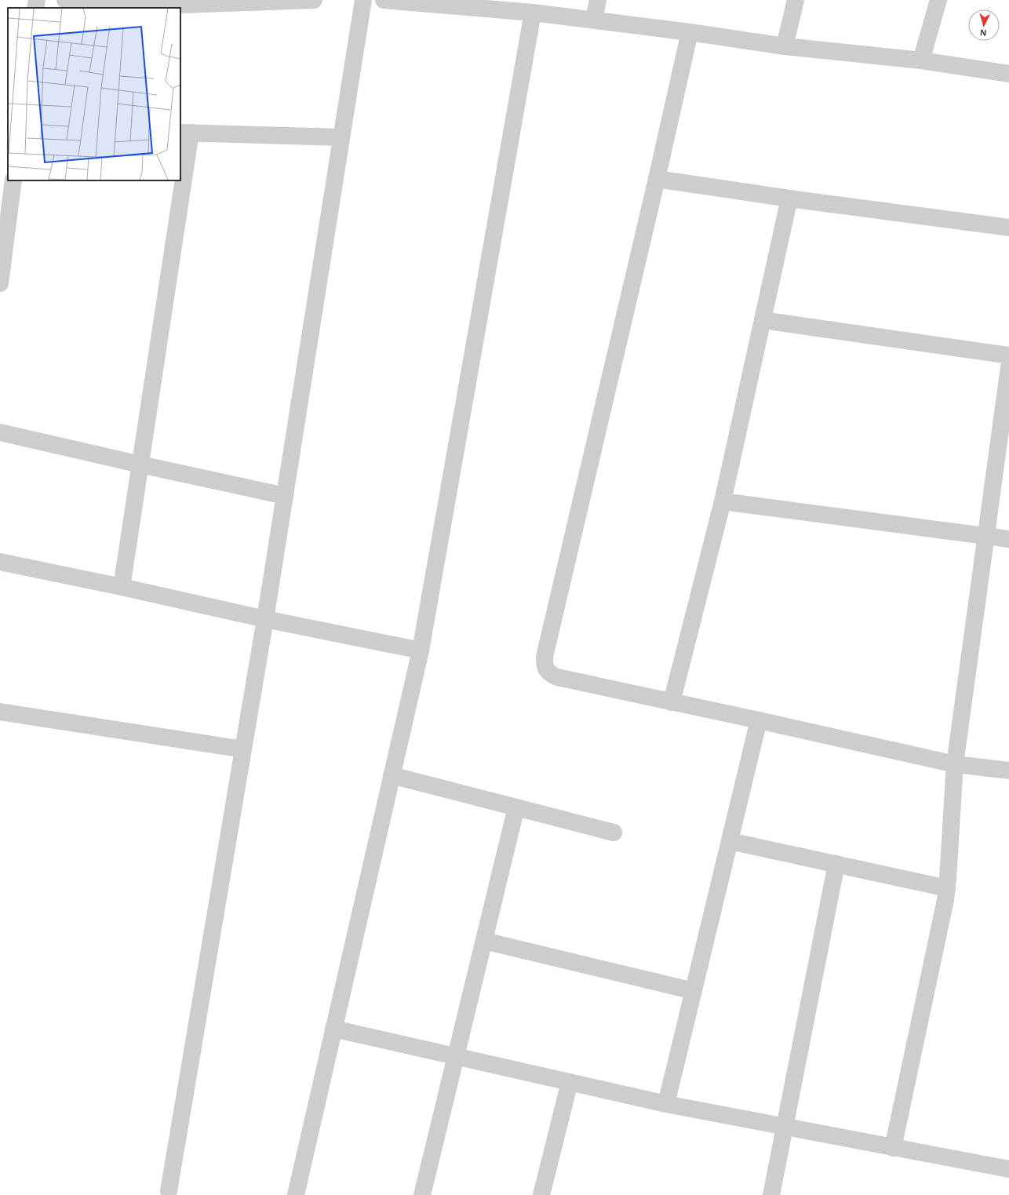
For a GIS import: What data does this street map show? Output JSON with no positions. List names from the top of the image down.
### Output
{
  "north": "bottom"
}
